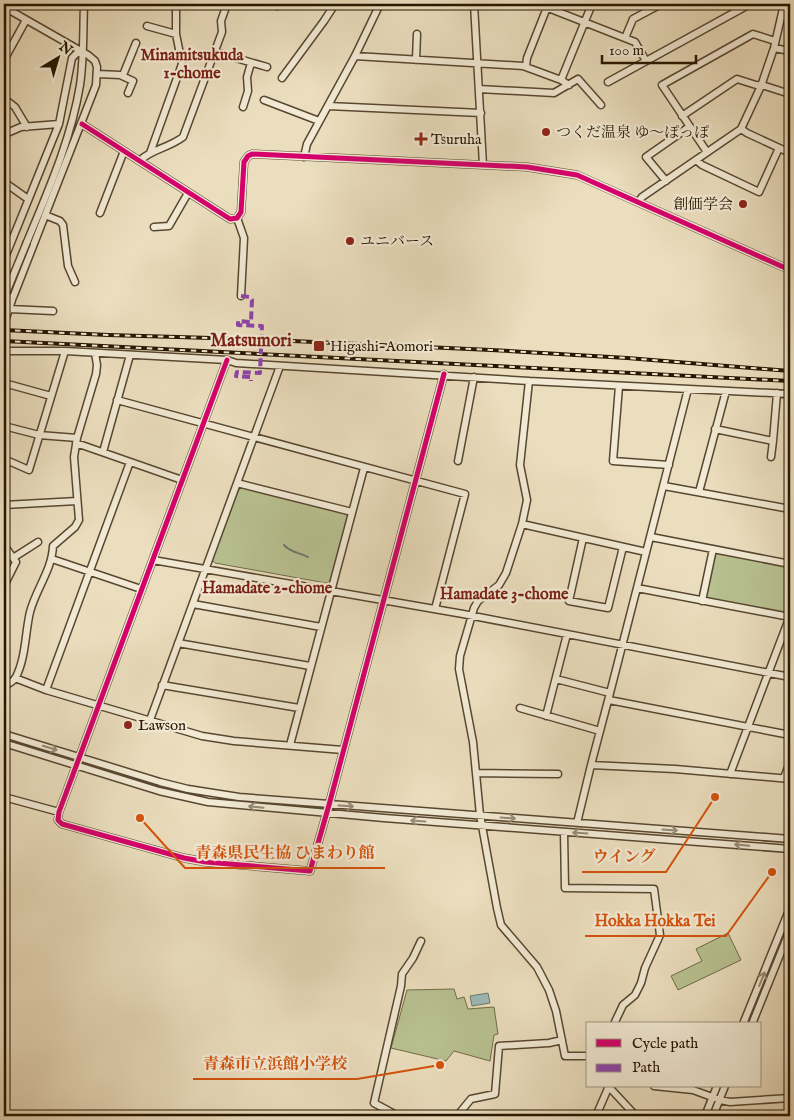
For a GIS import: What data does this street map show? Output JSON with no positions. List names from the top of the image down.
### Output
{
  "districts": [
    "Minamitsukuda 1-chome",
    "Matsumori",
    "Hamadate 2-chome",
    "Hamadate 3-chome"
  ],
  "places": {
    "other": [
      "つくだ温泉 ゆ～ぽっぽ",
      "創価学会",
      "ユニバース",
      "Lawson",
      "ウイング",
      "青森県民生協 ひまわり館",
      "Hokka Hokka Tei",
      "青森市立浜館小学校"
    ],
    "health": ["Tsuruha"],
    "transit": ["Higashi-Aomori"]
  },
  "legend": ["Cycle path", "Path"],
  "scale_bar": "100 m",
  "north": "top right"
}
